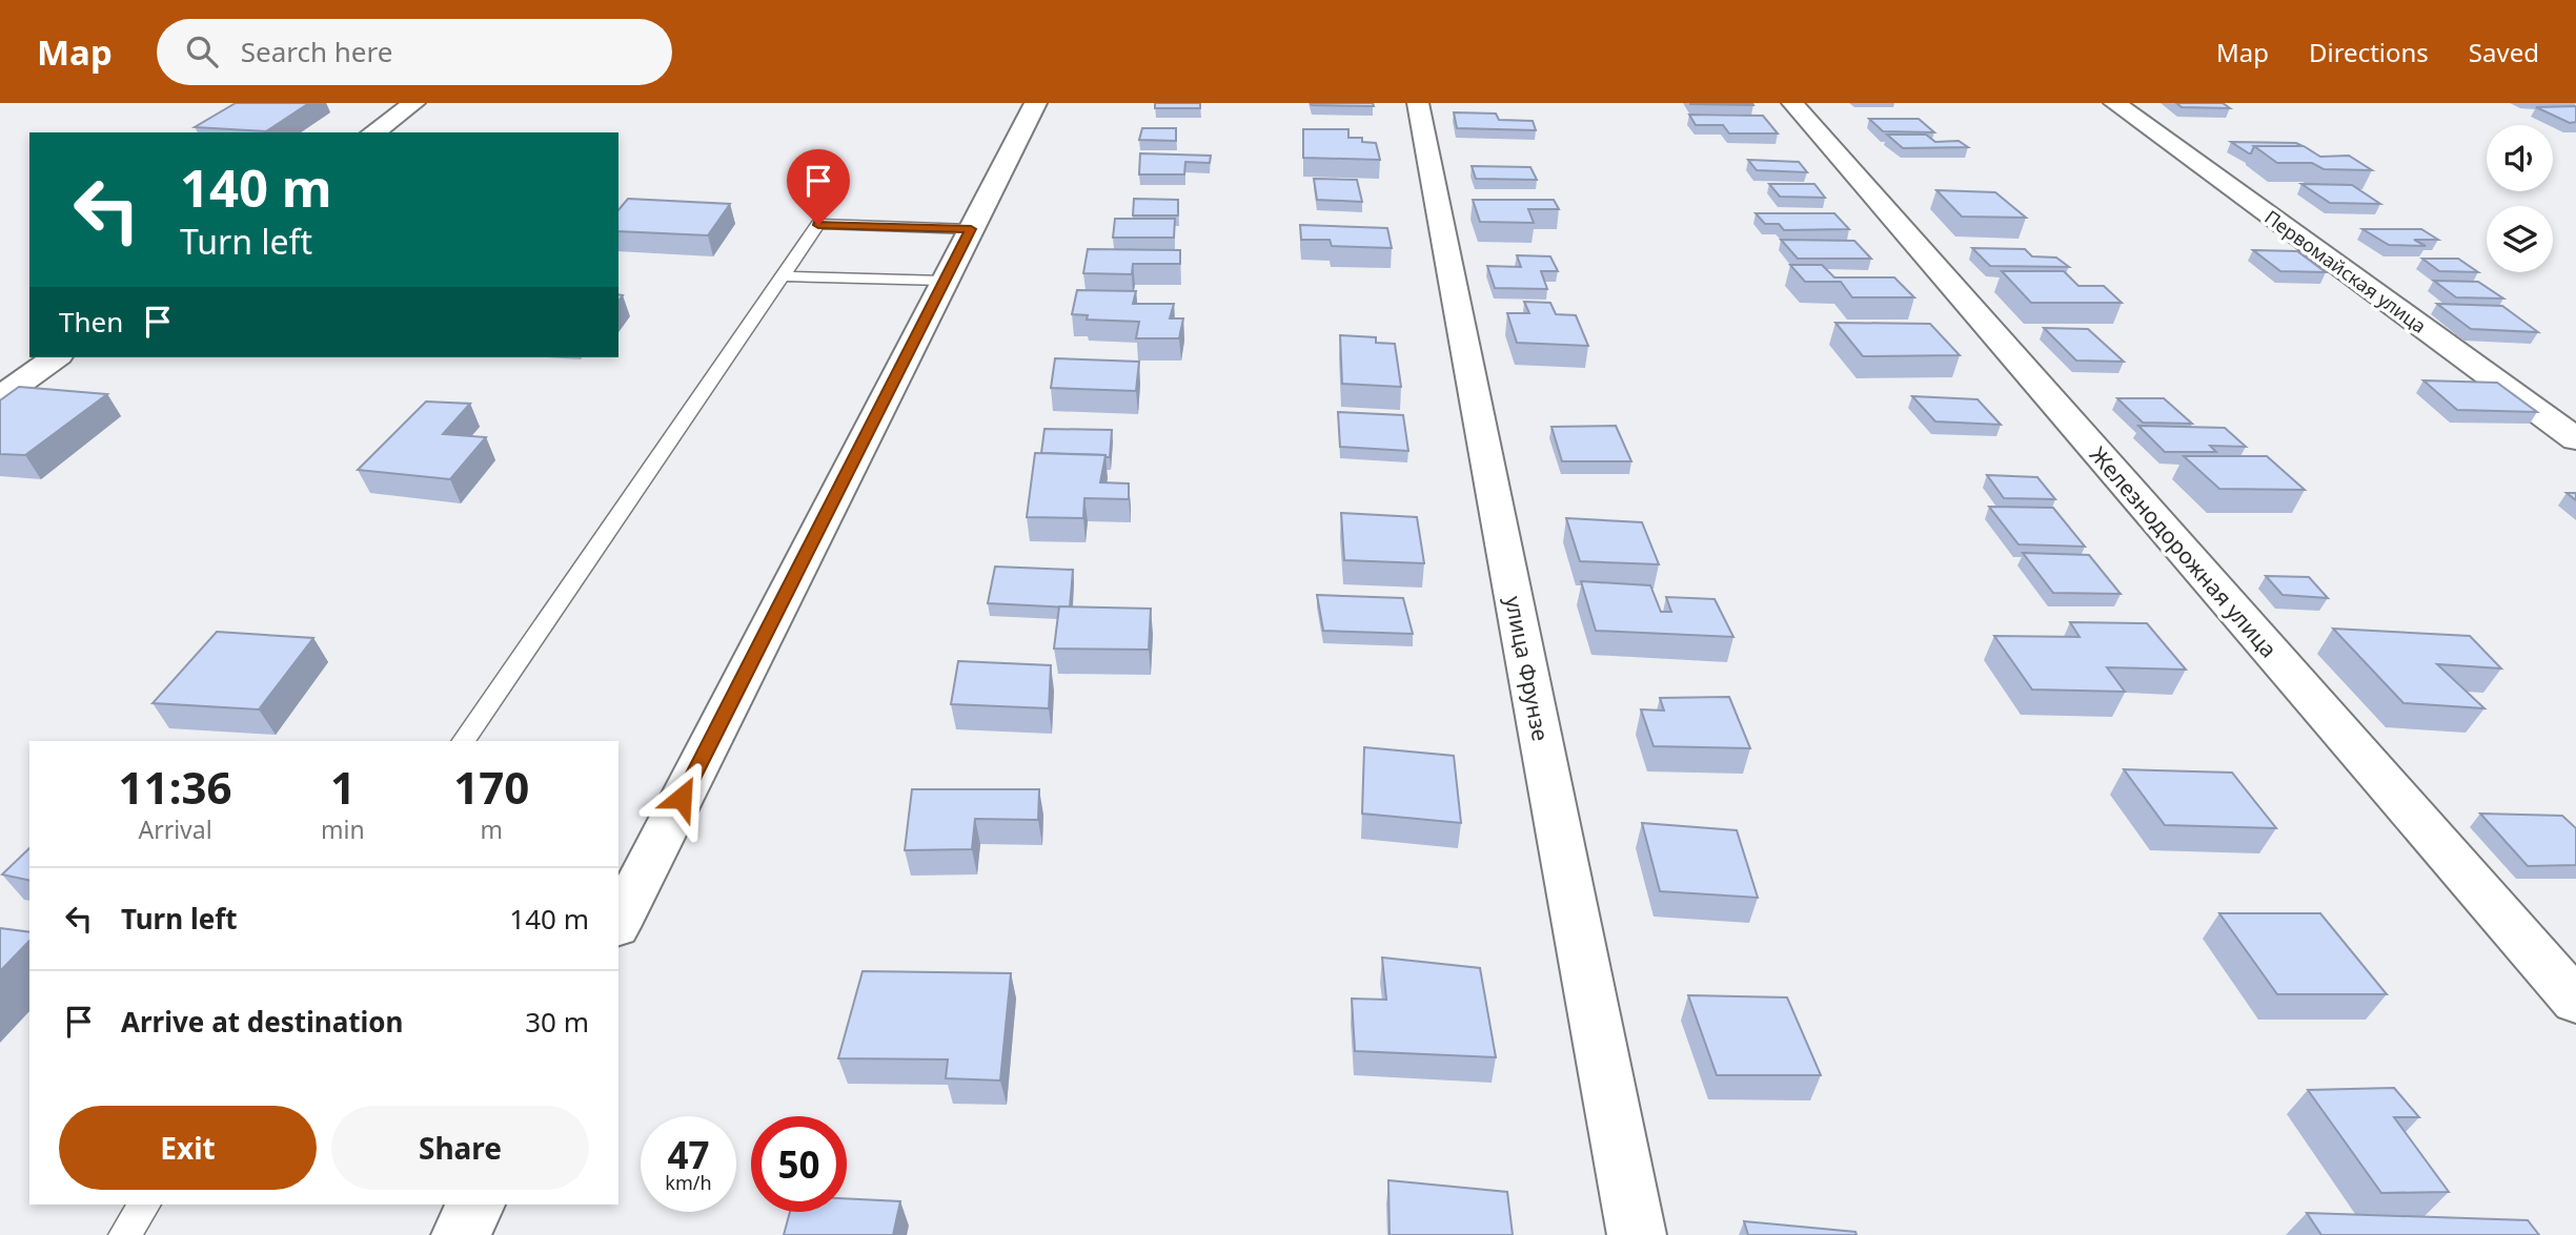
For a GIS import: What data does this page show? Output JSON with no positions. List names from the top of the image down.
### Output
{
  "streets": {
    "street": ["Первомайская улица", "Железнодорожная улица", "улица Фрунзе"]
  },
  "page": {
    "header": "Map",
    "search": "Search here",
    "nav": ["Map", "Directions", "Saved"],
    "turn": ["140 m", "Turn left"],
    "then": "Then",
    "eta": [
      "11:36",
      "Arrival",
      "1",
      "min",
      "170",
      "m"
    ],
    "list": [
      {
        "name": "Turn left",
        "value": "140 m"
      },
      {
        "name": "Arrive at destination",
        "value": "30 m"
      }
    ],
    "buttons": ["Exit", "Share"],
    "speed": "47 km/h",
    "limit": "50"
  }
}
